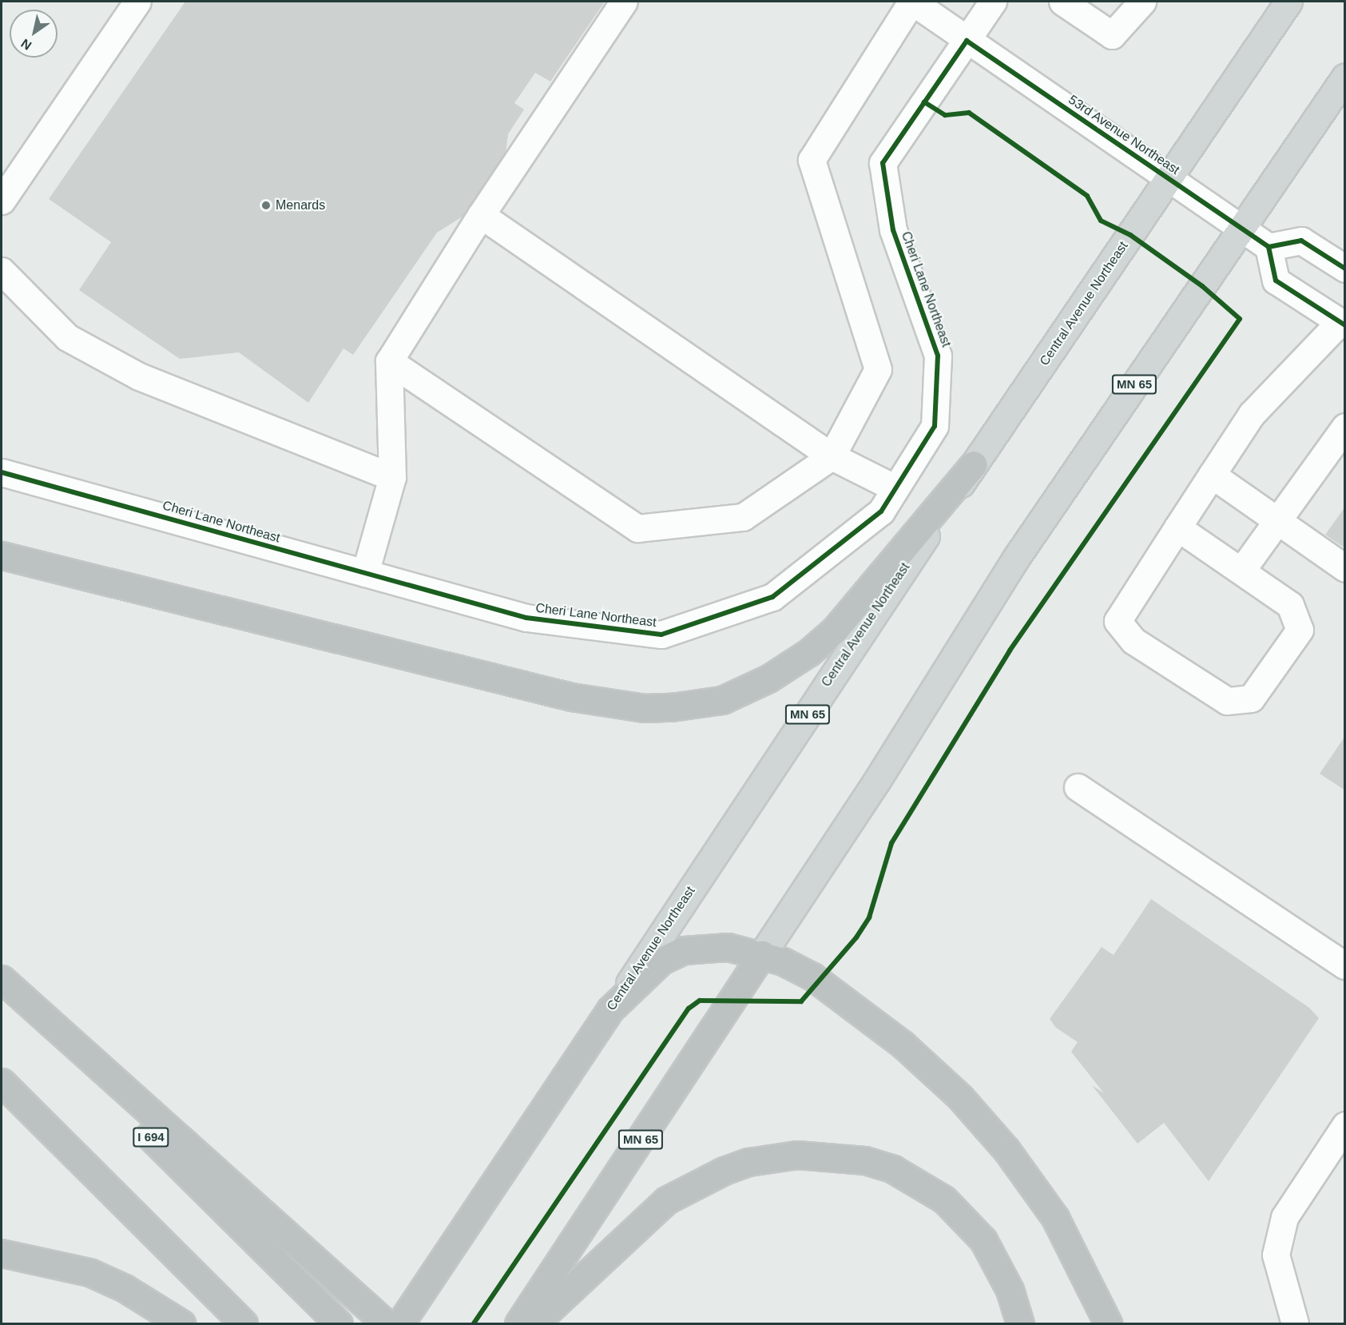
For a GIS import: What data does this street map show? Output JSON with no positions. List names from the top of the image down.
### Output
{
  "streets": {
    "highway": ["Central Avenue Northeast", "MN 65", "I 694"],
    "street": ["53rd Avenue Northeast", "Cheri Lane Northeast"]
  },
  "crossings": [
    ["53rd Avenue Northeast", "Cheri Lane Northeast"],
    ["53rd Avenue Northeast", "Central Avenue Northeast"],
    ["53rd Avenue Northeast", "MN 65"]
  ],
  "places": ["Menards"],
  "north": "bottom left"
}
